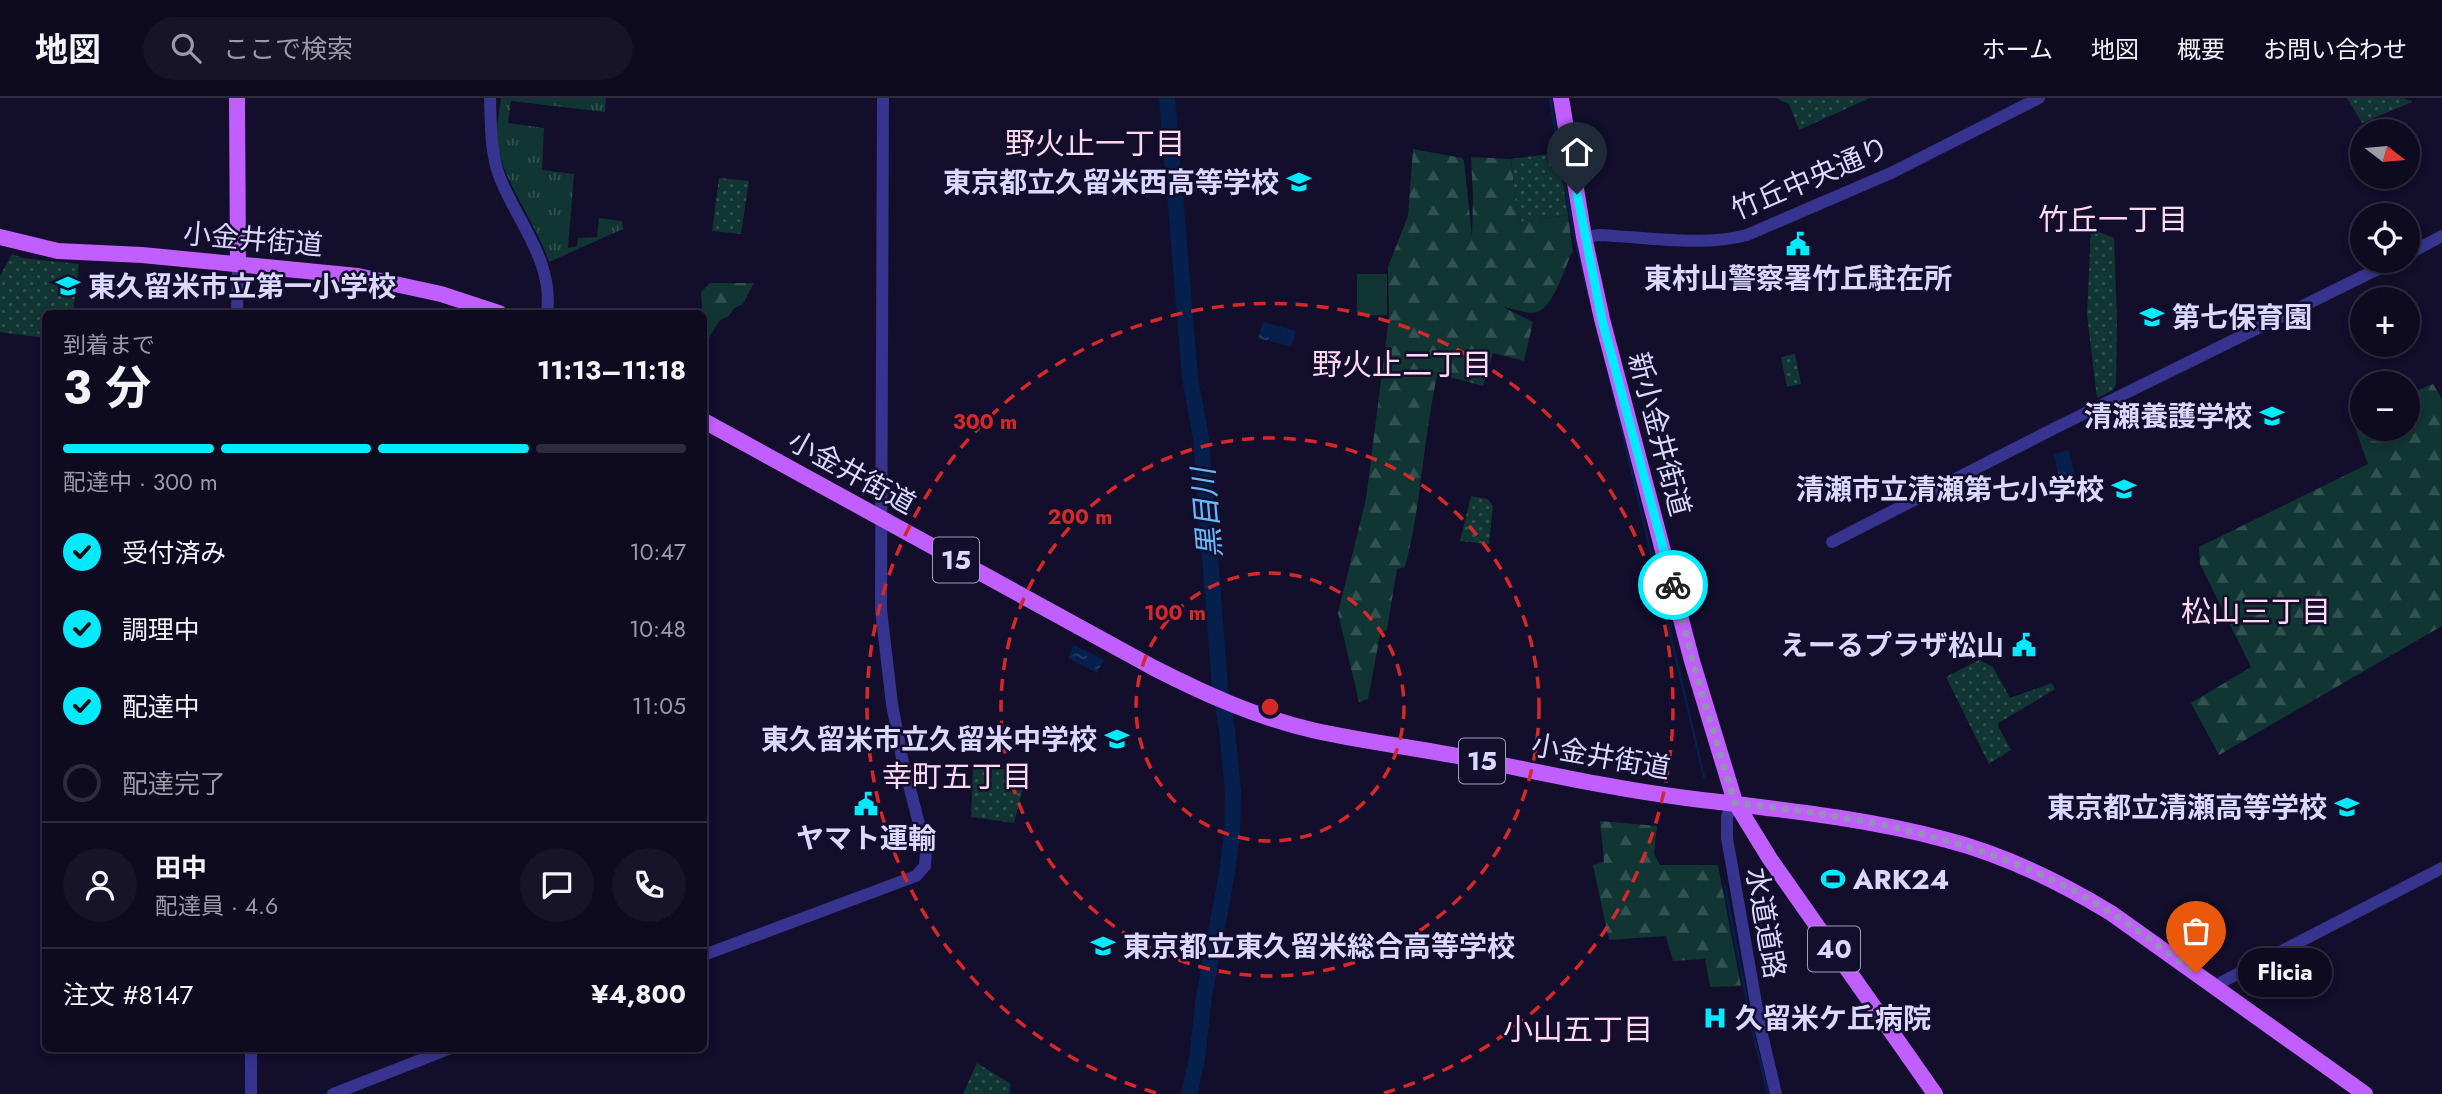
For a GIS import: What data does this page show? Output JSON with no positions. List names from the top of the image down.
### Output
{
  "streets": {
    "main road": [
      "小金井街道",
      "新小金井街道",
      "15",
      "40"
    ],
    "street": ["竹丘中央通り", "水道道路"]
  },
  "crossings": [
    ["竹丘中央通り", "新小金井街道"],
    ["小金井街道", "新小金井街道"],
    ["小金井街道", "水道道路"],
    ["新小金井街道", "水道道路"]
  ],
  "districts": [
    "野火止一丁目",
    "竹丘一丁目",
    "野火止二丁目",
    "松山三丁目",
    "幸町五丁目",
    "小山五丁目"
  ],
  "water": ["黒目川"],
  "places": {
    "school or university": [
      "東京都立久留米西高等学校",
      "東久留米市立第一小学校",
      "第七保育園",
      "清瀬養護学校",
      "清瀬市立清瀬第七小学校",
      "東久留米市立久留米中学校",
      "東京都立清瀬高等学校",
      "東京都立東久留米総合高等学校"
    ],
    "public building": ["東村山警察署竹丘駐在所", "えーるプラザ松山", "ヤマト運輸"],
    "sports": ["ARK24"],
    "other": ["Flicia"],
    "hospital": ["久留米ケ丘病院"]
  },
  "north": "right",
  "page": {
    "header": "地図",
    "search": "ここで検索",
    "nav": [
      "ホーム",
      "地図",
      "概要",
      "お問い合わせ"
    ],
    "map_buttons": ["+", "−"],
    "heading": ["3 分", "到着まで", "11:13–11:18"],
    "panel": [
      "田中",
      "配達員 · 4.6",
      "注文 #8147",
      "¥4,800"
    ],
    "bar": "配達中 · 300 m",
    "list": [
      ["受付済み", "10:47"],
      ["調理中", "10:48"],
      ["配達中", "11:05"],
      "配達完了"
    ],
    "bubble": "Flicia"
  },
  "rings": ["300 m", "200 m", "100 m"]
}
